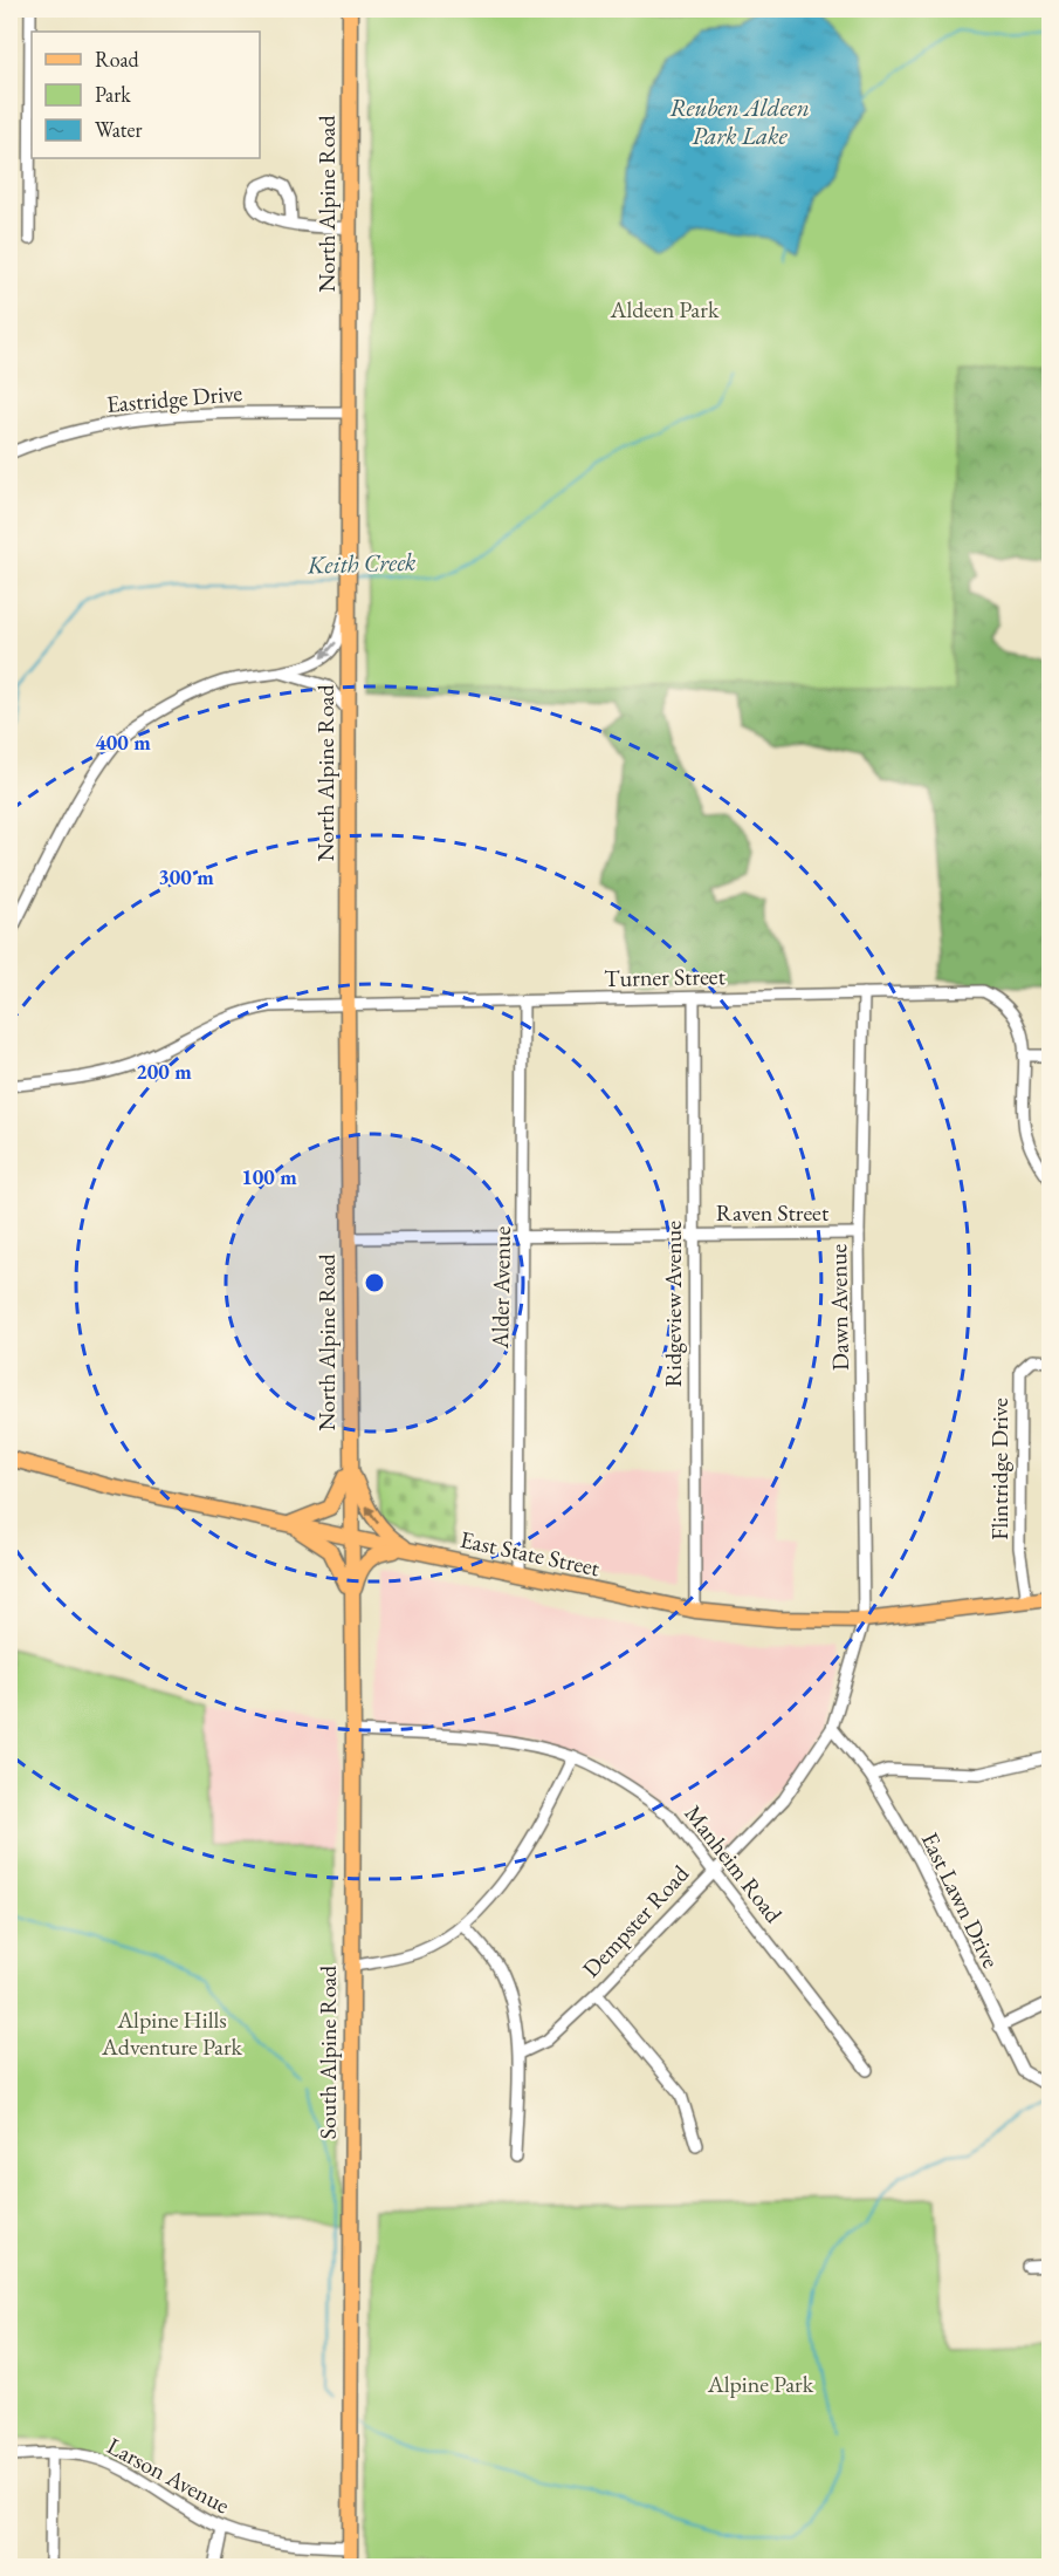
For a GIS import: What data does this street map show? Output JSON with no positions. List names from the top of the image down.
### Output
{
  "streets": {
    "main road": ["North Alpine Road", "East State Street", "South Alpine Road"],
    "street": [
      "Eastridge Drive",
      "Turner Street",
      "Raven Street",
      "Alder Avenue",
      "Ridgeview Avenue",
      "Dawn Avenue",
      "Flintridge Drive",
      "Manheim Road",
      "East Lawn Drive",
      "Dempster Road",
      "Larson Avenue"
    ]
  },
  "crossings": [
    ["North Alpine Road", "Eastridge Drive"],
    ["North Alpine Road", "Turner Street"],
    ["North Alpine Road", "Raven Street"],
    ["North Alpine Road", "East State Street"],
    ["North Alpine Road", "South Alpine Road"],
    ["Turner Street", "Alder Avenue"],
    ["Turner Street", "Ridgeview Avenue"],
    ["Turner Street", "Dawn Avenue"],
    ["Raven Street", "Alder Avenue"],
    ["Raven Street", "Ridgeview Avenue"],
    ["Raven Street", "Dawn Avenue"],
    ["Alder Avenue", "East State Street"],
    ["Ridgeview Avenue", "East State Street"],
    ["Dawn Avenue", "East State Street"],
    ["Dawn Avenue", "Dempster Road"],
    ["Flintridge Drive", "East State Street"],
    ["East State Street", "Dempster Road"],
    ["East State Street", "South Alpine Road"],
    ["Manheim Road", "Dempster Road"],
    ["Manheim Road", "South Alpine Road"],
    ["East Lawn Drive", "Dempster Road"],
    ["South Alpine Road", "Larson Avenue"]
  ],
  "water": ["Reuben Aldeen Park Lake", "Keith Creek"],
  "parks": ["Aldeen Park", "Alpine Hills Adventure Park", "Alpine Park"],
  "legend": ["Road", "Park", "Water"],
  "rings": [
    "400 m",
    "300 m",
    "200 m",
    "100 m"
  ]
}
